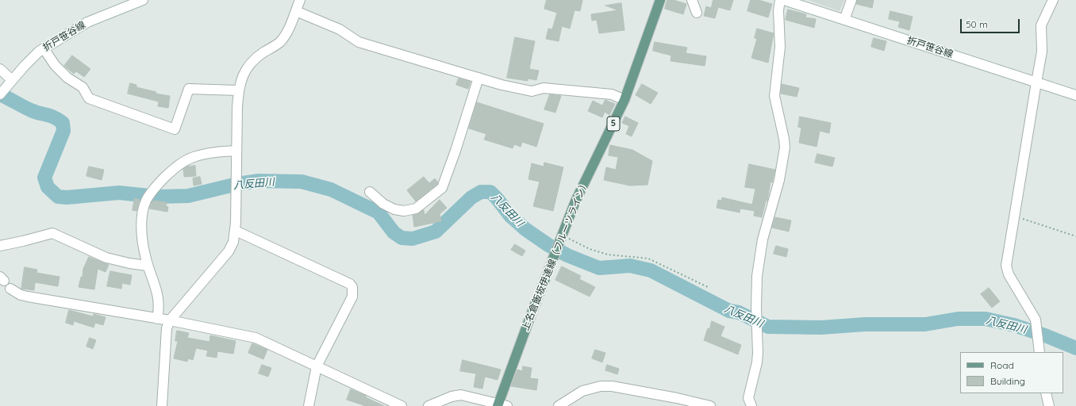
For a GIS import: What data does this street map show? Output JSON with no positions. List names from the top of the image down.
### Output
{
  "streets": {
    "main road": ["5", "上名倉飯坂伊達線（フルーツライン）"],
    "street": ["折戸笹谷線"]
  },
  "water": ["八反田川"],
  "legend": ["Road", "Building"],
  "scale_bar": "50 m"
}
